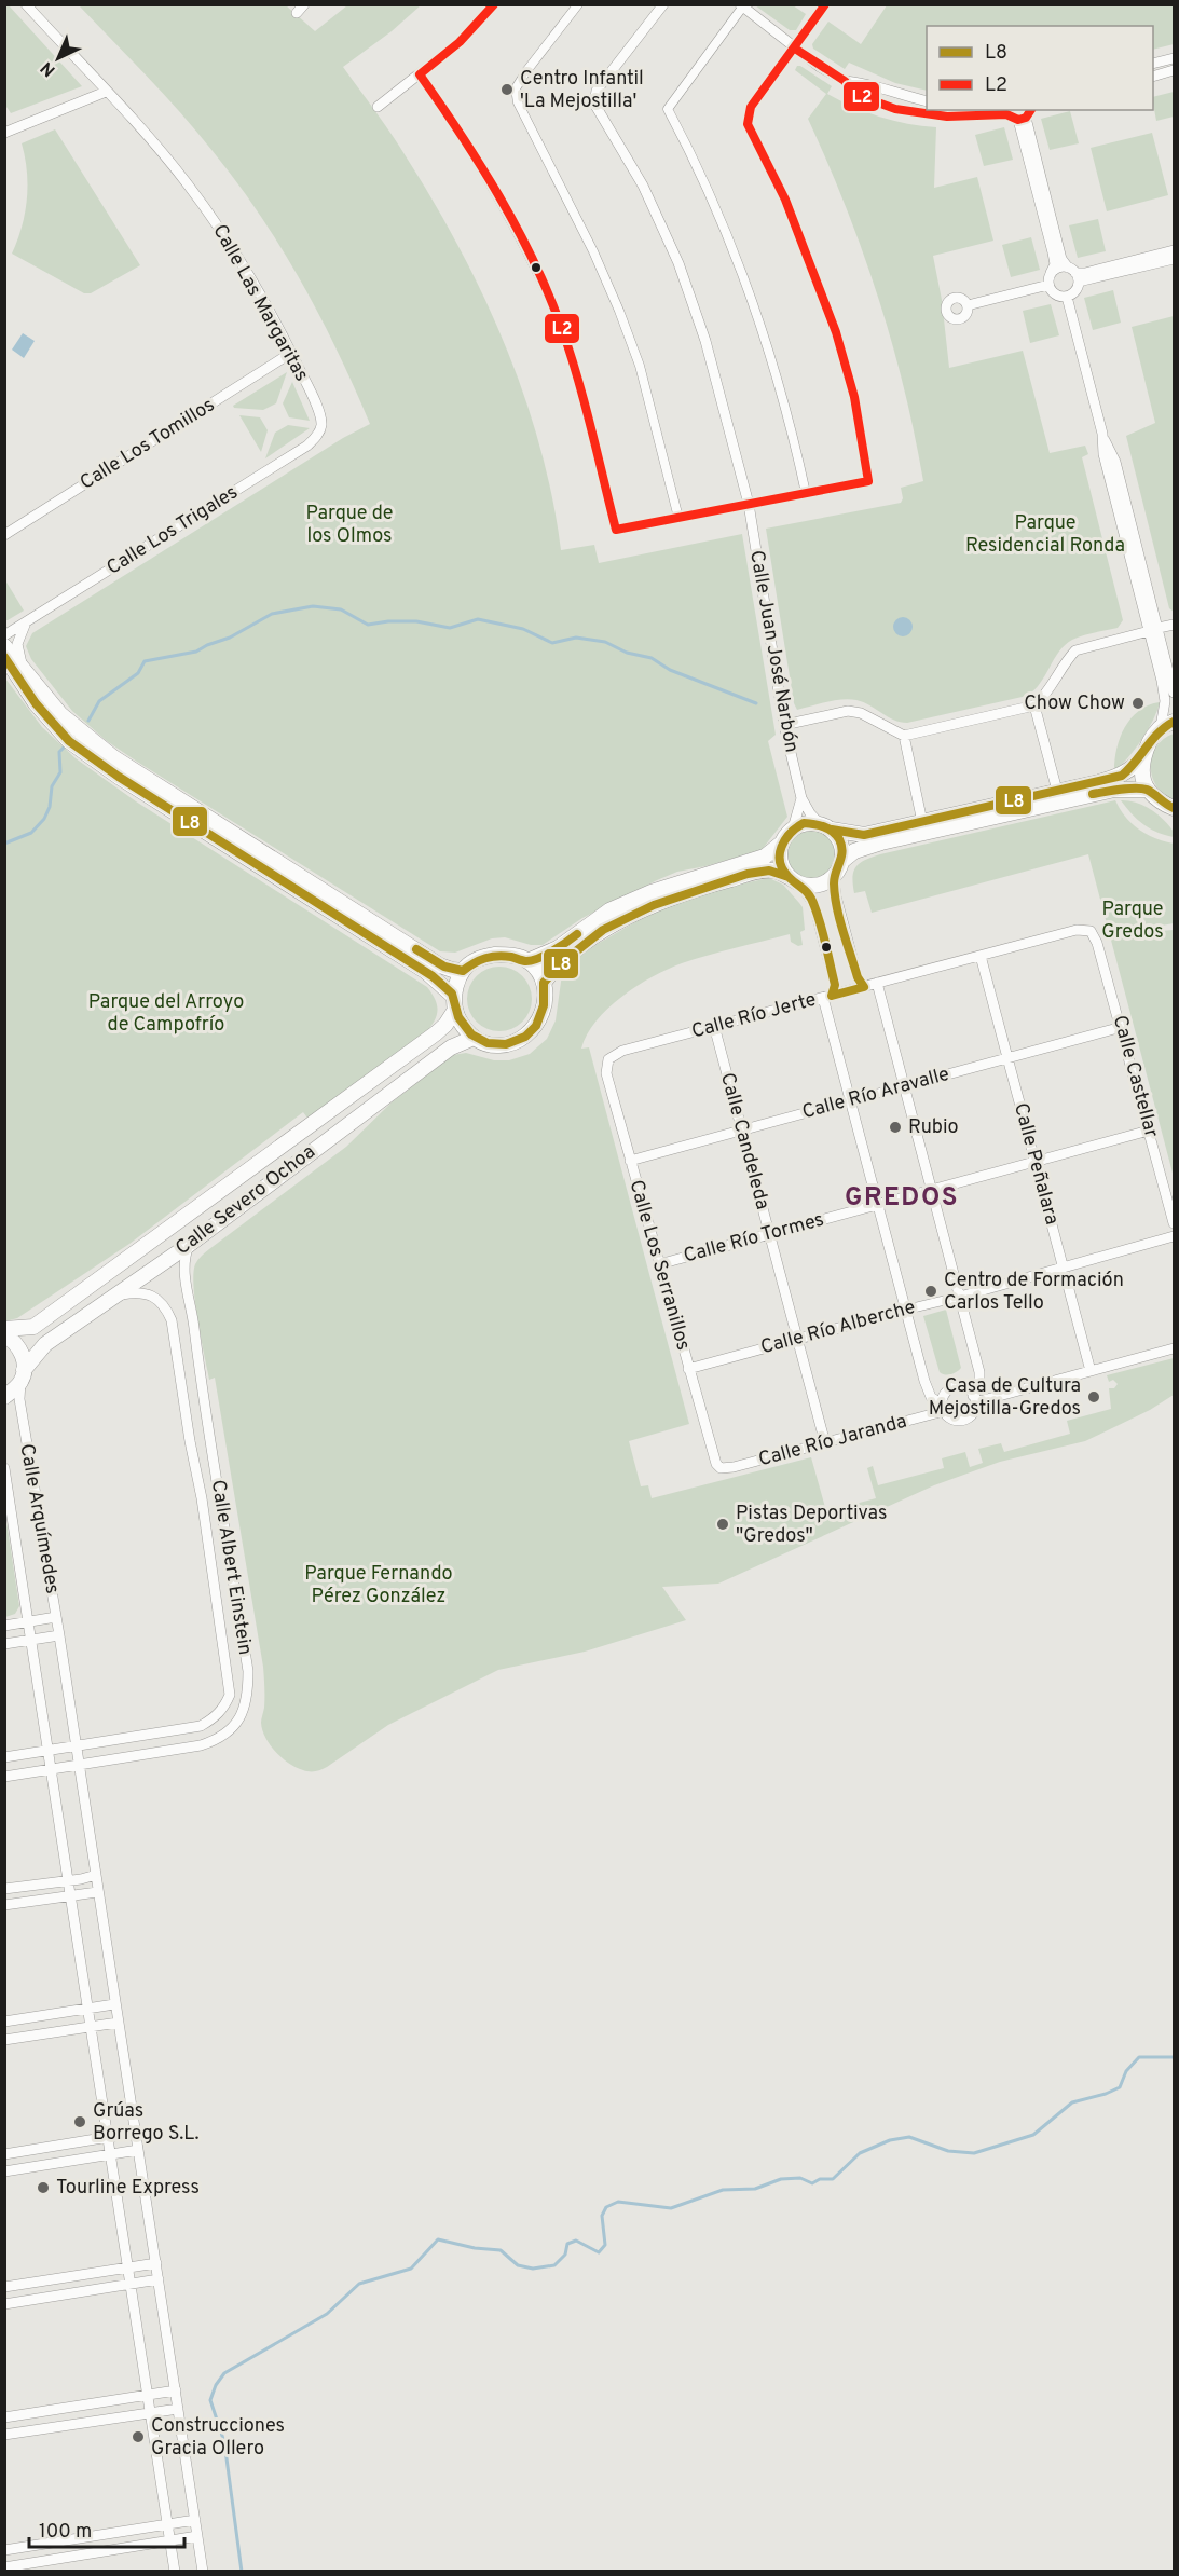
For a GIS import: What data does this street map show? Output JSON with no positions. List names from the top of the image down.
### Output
{
  "streets": {
    "main road": ["Calle Severo Ochoa"],
    "street": [
      "Calle Las Margaritas",
      "Calle Los Tomillos",
      "Calle Los Trigales",
      "Calle Juan José Narbón",
      "Calle Río Jerte",
      "Calle Castellar",
      "Calle Río Aravalle",
      "Calle Candeleda",
      "Calle Peñalara",
      "Calle Río Tormes",
      "Calle Los Serranillos",
      "Calle Río Alberche",
      "Calle Río Jaranda",
      "Calle Arquímedes",
      "Calle Albert Einstein"
    ]
  },
  "crossings": [
    ["Calle Las Margaritas", "Calle Los Tomillos"],
    ["Calle Las Margaritas", "Calle Los Trigales"],
    ["Calle Río Jerte", "Calle Castellar"],
    ["Calle Río Jerte", "Calle Candeleda"],
    ["Calle Río Jerte", "Calle Peñalara"],
    ["Calle Río Jerte", "Calle Los Serranillos"],
    ["Calle Castellar", "Calle Río Aravalle"],
    ["Calle Castellar", "Calle Río Tormes"],
    ["Calle Río Aravalle", "Calle Candeleda"],
    ["Calle Río Aravalle", "Calle Peñalara"],
    ["Calle Río Aravalle", "Calle Los Serranillos"],
    ["Calle Candeleda", "Calle Río Tormes"],
    ["Calle Candeleda", "Calle Río Alberche"],
    ["Calle Candeleda", "Calle Río Jaranda"],
    ["Calle Peñalara", "Calle Río Tormes"],
    ["Calle Peñalara", "Calle Río Alberche"],
    ["Calle Severo Ochoa", "Calle Arquímedes"],
    ["Calle Severo Ochoa", "Calle Albert Einstein"],
    ["Calle Río Tormes", "Calle Los Serranillos"],
    ["Calle Los Serranillos", "Calle Río Alberche"],
    ["Calle Los Serranillos", "Calle Río Jaranda"],
    ["Calle Arquímedes", "Calle Albert Einstein"]
  ],
  "districts": ["GREDOS"],
  "parks": [
    "Parque de los Olmos",
    "Parque Residencial Ronda",
    "Parque Gredos",
    "Parque del Arroyo de Campofrío",
    "Parque Fernando Pérez González"
  ],
  "places": [
    "Centro Infantil 'La Mejostilla'",
    "Chow Chow",
    "Rubio",
    "Centro de Formación Carlos Tello",
    "Casa de Cultura Mejostilla-Gredos",
    "Pistas Deportivas \"Gredos\"",
    "Grúas Borrego S.L.",
    "Tourline Express",
    "Construcciones Gracia Ollero"
  ],
  "lines": ["transit line L2", "transit line L8"],
  "legend": ["L8", "L2"],
  "scale_bar": "100 m",
  "north": "bottom left"
}
